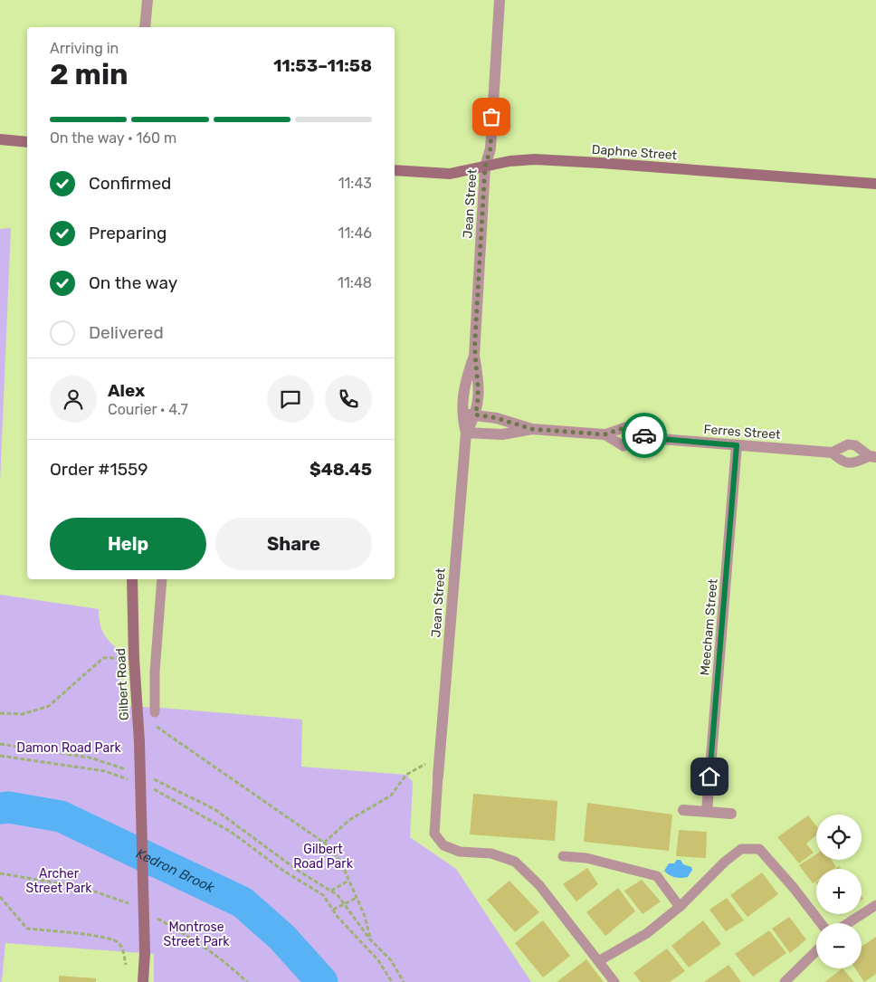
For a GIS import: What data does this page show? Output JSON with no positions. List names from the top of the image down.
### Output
{
  "streets": {
    "street": [
      "Daphne Street",
      "Jean Street",
      "Ferres Street",
      "Meecham Street",
      "Gilbert Road"
    ]
  },
  "crossings": [
    ["Daphne Street", "Jean Street"],
    ["Jean Street", "Ferres Street"],
    ["Ferres Street", "Meecham Street"]
  ],
  "water": ["Kedron Brook"],
  "parks": [
    "Damon Road Park",
    "Gilbert Road Park",
    "Archer Street Park",
    "Montrose Street Park"
  ],
  "page": {
    "heading": ["2 min", "Arriving in", "11:53–11:58"],
    "panel": [
      "Alex",
      "Courier · 4.7",
      "Order #1559",
      "$48.45"
    ],
    "bar": "On the way · 160 m",
    "list": [
      ["Confirmed", "11:43"],
      ["Preparing", "11:46"],
      ["On the way", "11:48"],
      "Delivered"
    ],
    "buttons": ["Help", "Share"],
    "map_buttons": ["+", "−"]
  }
}
